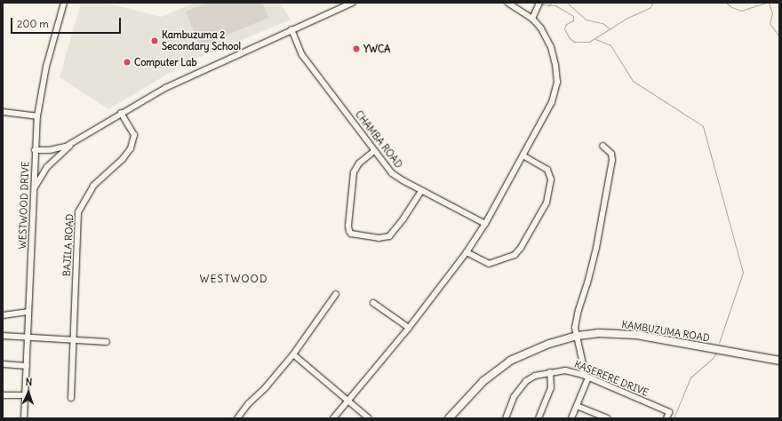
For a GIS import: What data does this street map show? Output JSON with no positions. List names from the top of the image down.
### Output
{
  "streets": {
    "main road": ["KAMBUZUMA ROAD"],
    "street": [
      "CHAMBA ROAD",
      "WESTWOOD DRIVE",
      "BAJILA ROAD",
      "KASERERE DRIVE"
    ]
  },
  "crossings": [
    ["CHAMBA ROAD", "WESTWOOD DRIVE"],
    ["WESTWOOD DRIVE", "BAJILA ROAD"]
  ],
  "districts": ["WESTWOOD"],
  "places": ["Kambuzuma 2 Secondary School", "YWCA", "Computer Lab"],
  "scale_bar": "200 m",
  "north": "top"
}
